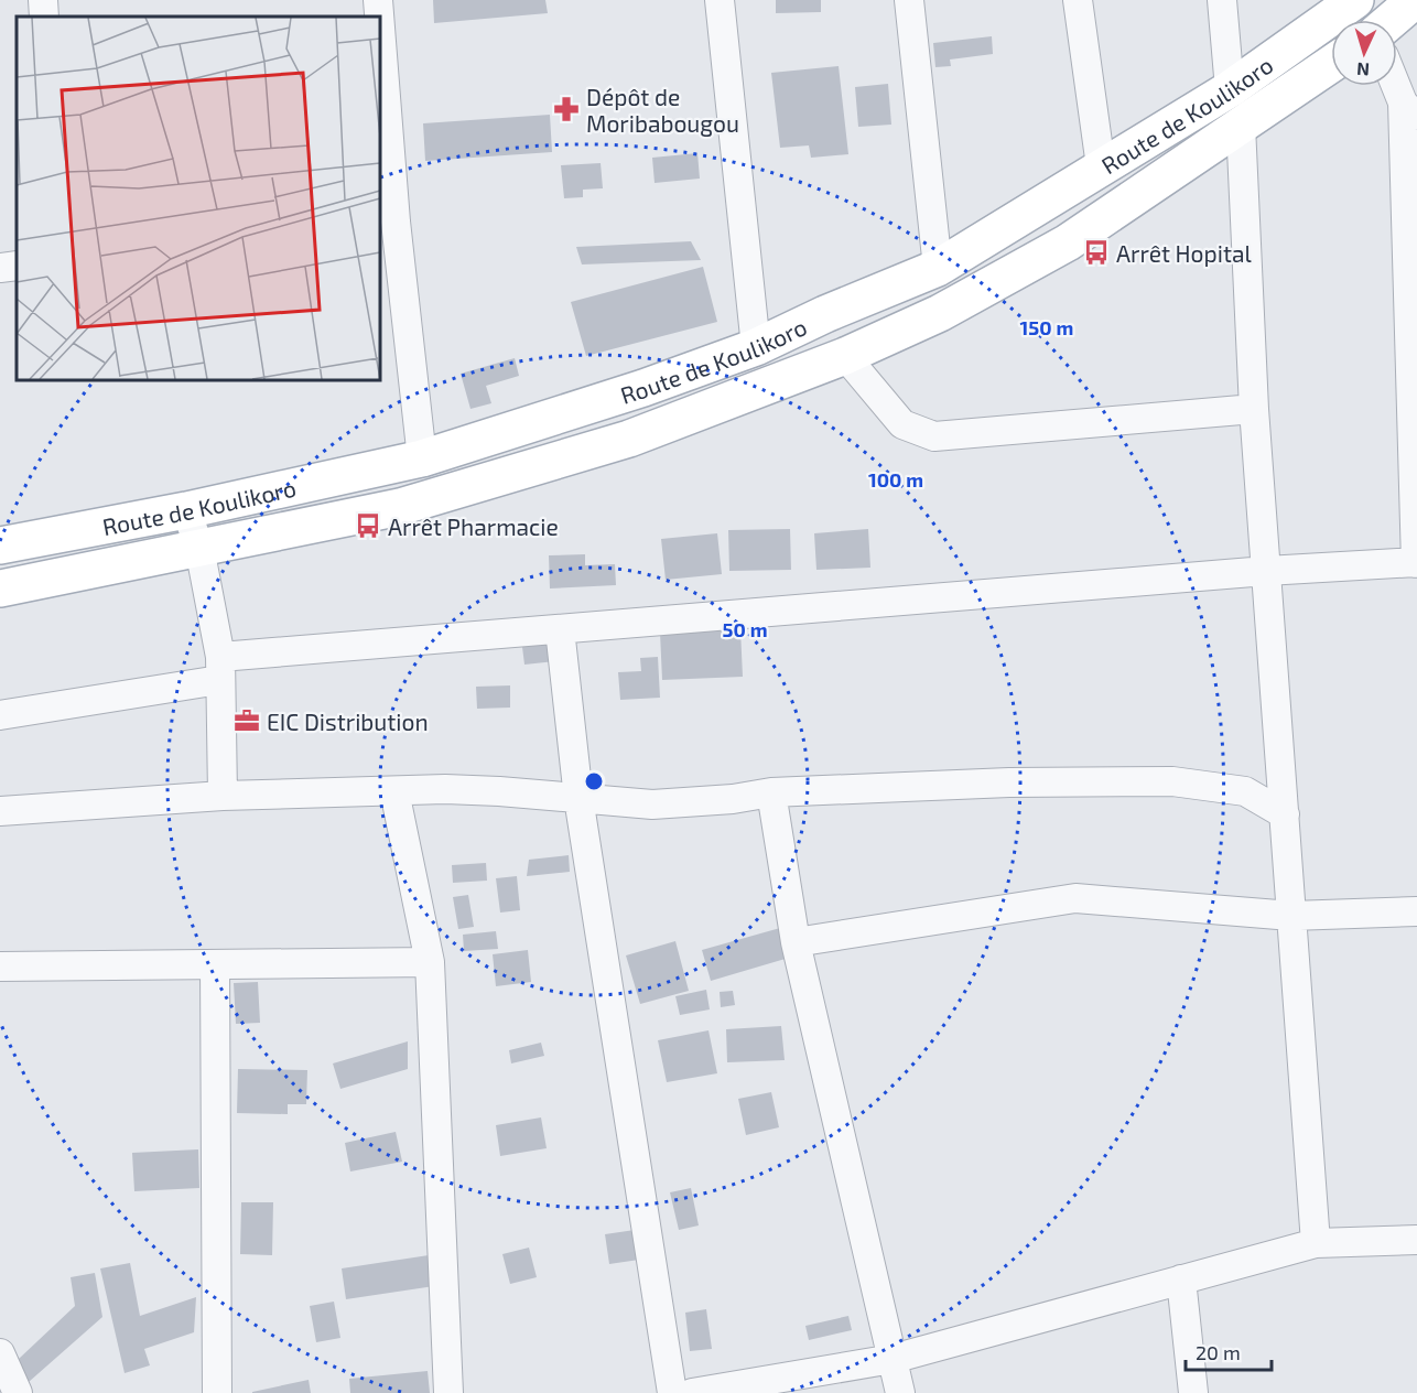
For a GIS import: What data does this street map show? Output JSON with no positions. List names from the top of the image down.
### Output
{
  "streets": {
    "main road": ["Route de Koulikoro"]
  },
  "places": {
    "pharmacy": ["Dépôt de Moribabougou"],
    "bus stop": ["Arrêt Hopital", "Arrêt Pharmacie"],
    "office": ["EIC Distribution"]
  },
  "scale_bar": "20 m",
  "north": "bottom",
  "rings": ["150 m", "100 m", "50 m"]
}
